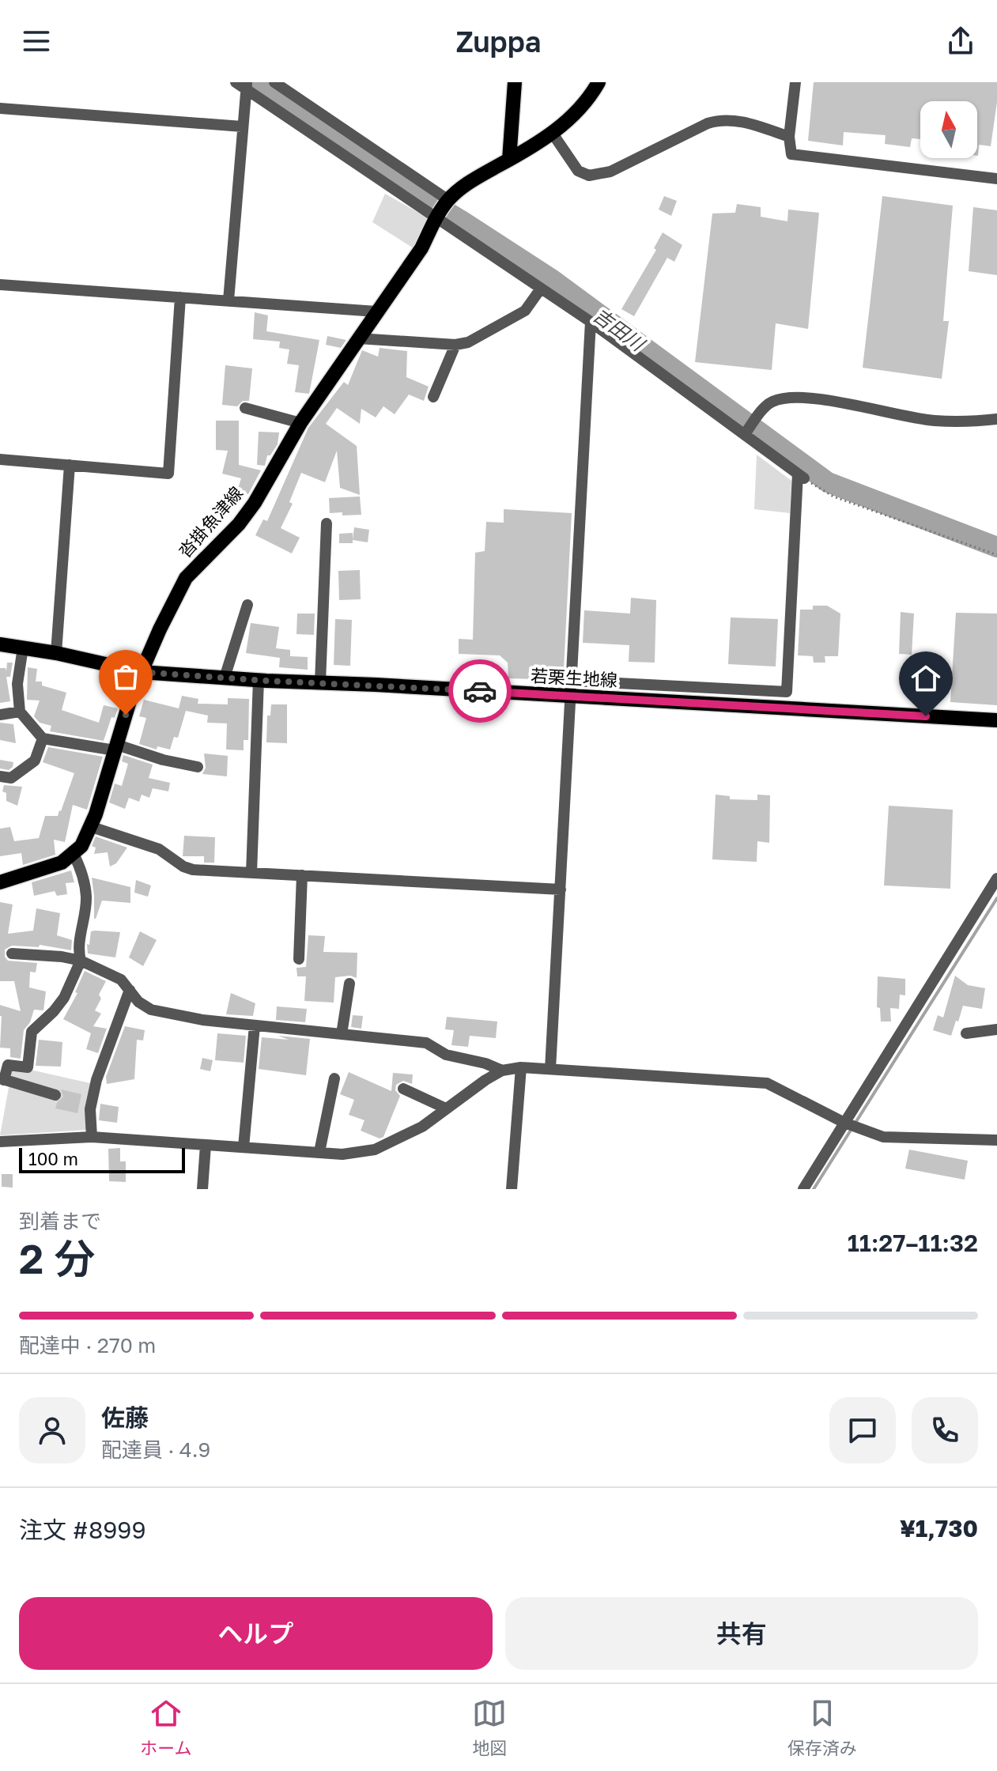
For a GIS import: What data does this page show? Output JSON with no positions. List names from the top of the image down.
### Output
{
  "streets": {
    "main road": ["沓掛魚津線", "若栗生地線"]
  },
  "crossings": [
    ["沓掛魚津線", "若栗生地線"]
  ],
  "water": ["吉田川"],
  "scale_bar": "100 m",
  "north": "top",
  "page": {
    "header": "Zuppa",
    "scale": "100 m",
    "heading": ["2 分", "到着まで", "11:27–11:32"],
    "panel": [
      "佐藤",
      "配達員 · 4.9",
      "注文 #8999",
      "¥1,730"
    ],
    "bar": "配達中 · 270 m",
    "buttons": ["ヘルプ", "共有"],
    "tabs": ["ホーム", "地図", "保存済み"]
  }
}
